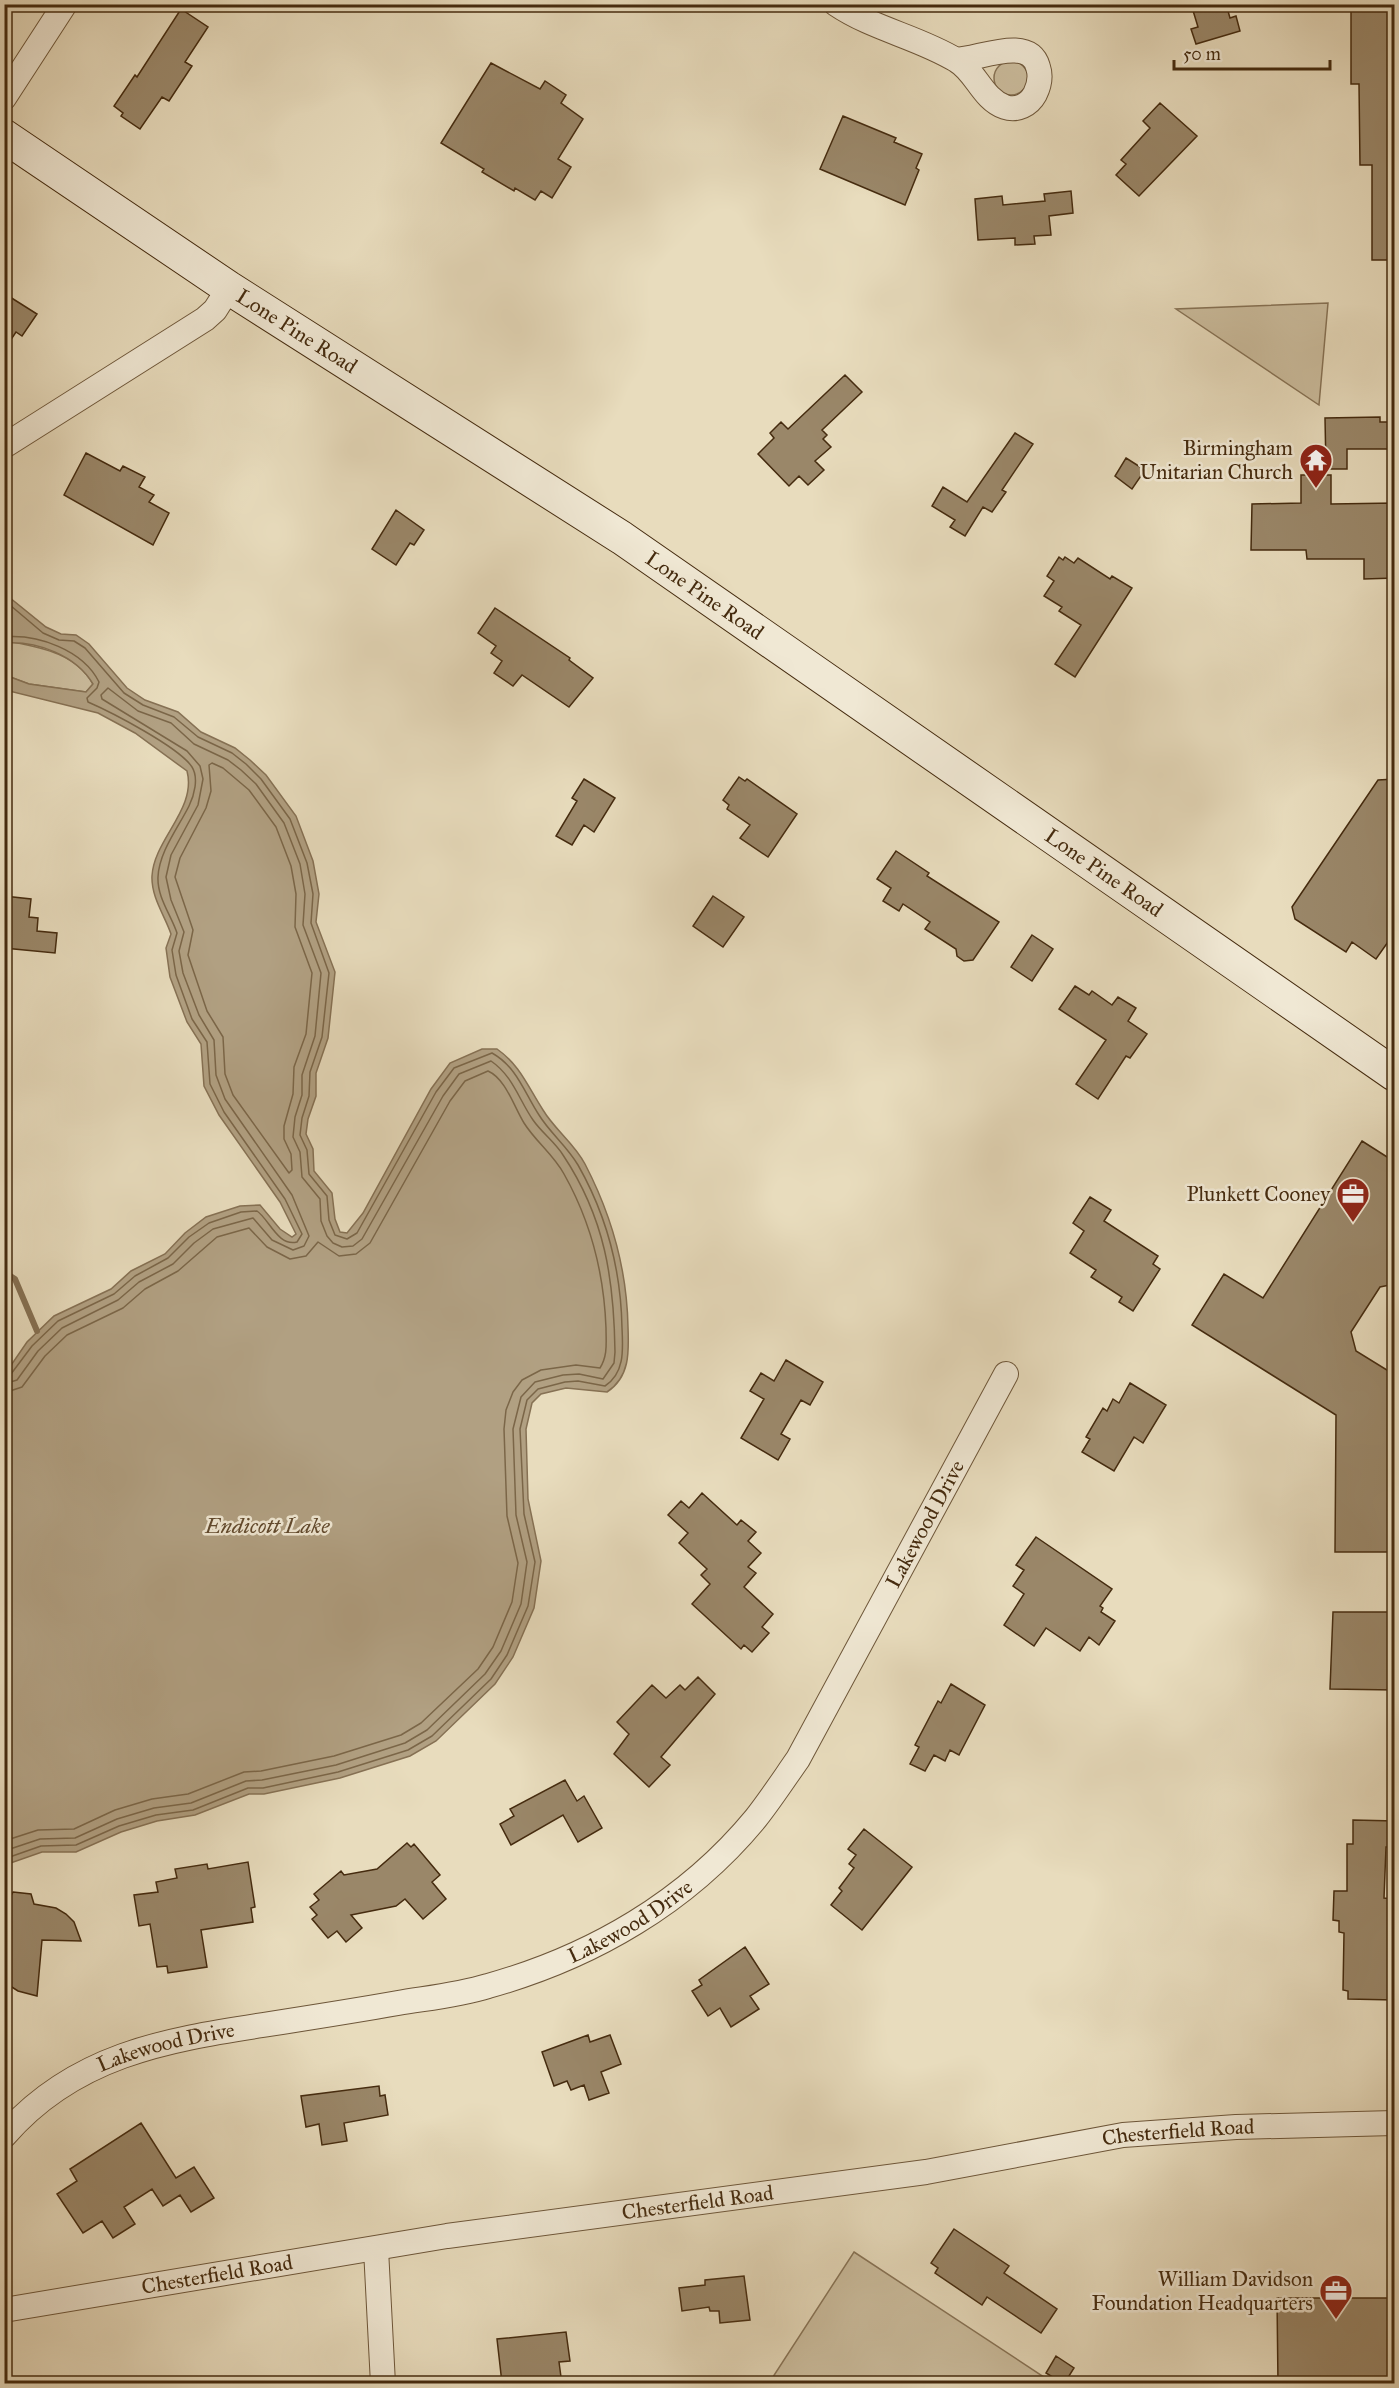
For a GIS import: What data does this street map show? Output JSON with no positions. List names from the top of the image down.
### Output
{
  "streets": {
    "street": ["Lone Pine Road", "Lakewood Drive", "Chesterfield Road"]
  },
  "water": ["Endicott Lake"],
  "places": {
    "temple": ["Birmingham Unitarian Church"],
    "office": ["Plunkett Cooney", "William Davidson Foundation Headquarters"]
  },
  "scale_bar": "50 m"
}
